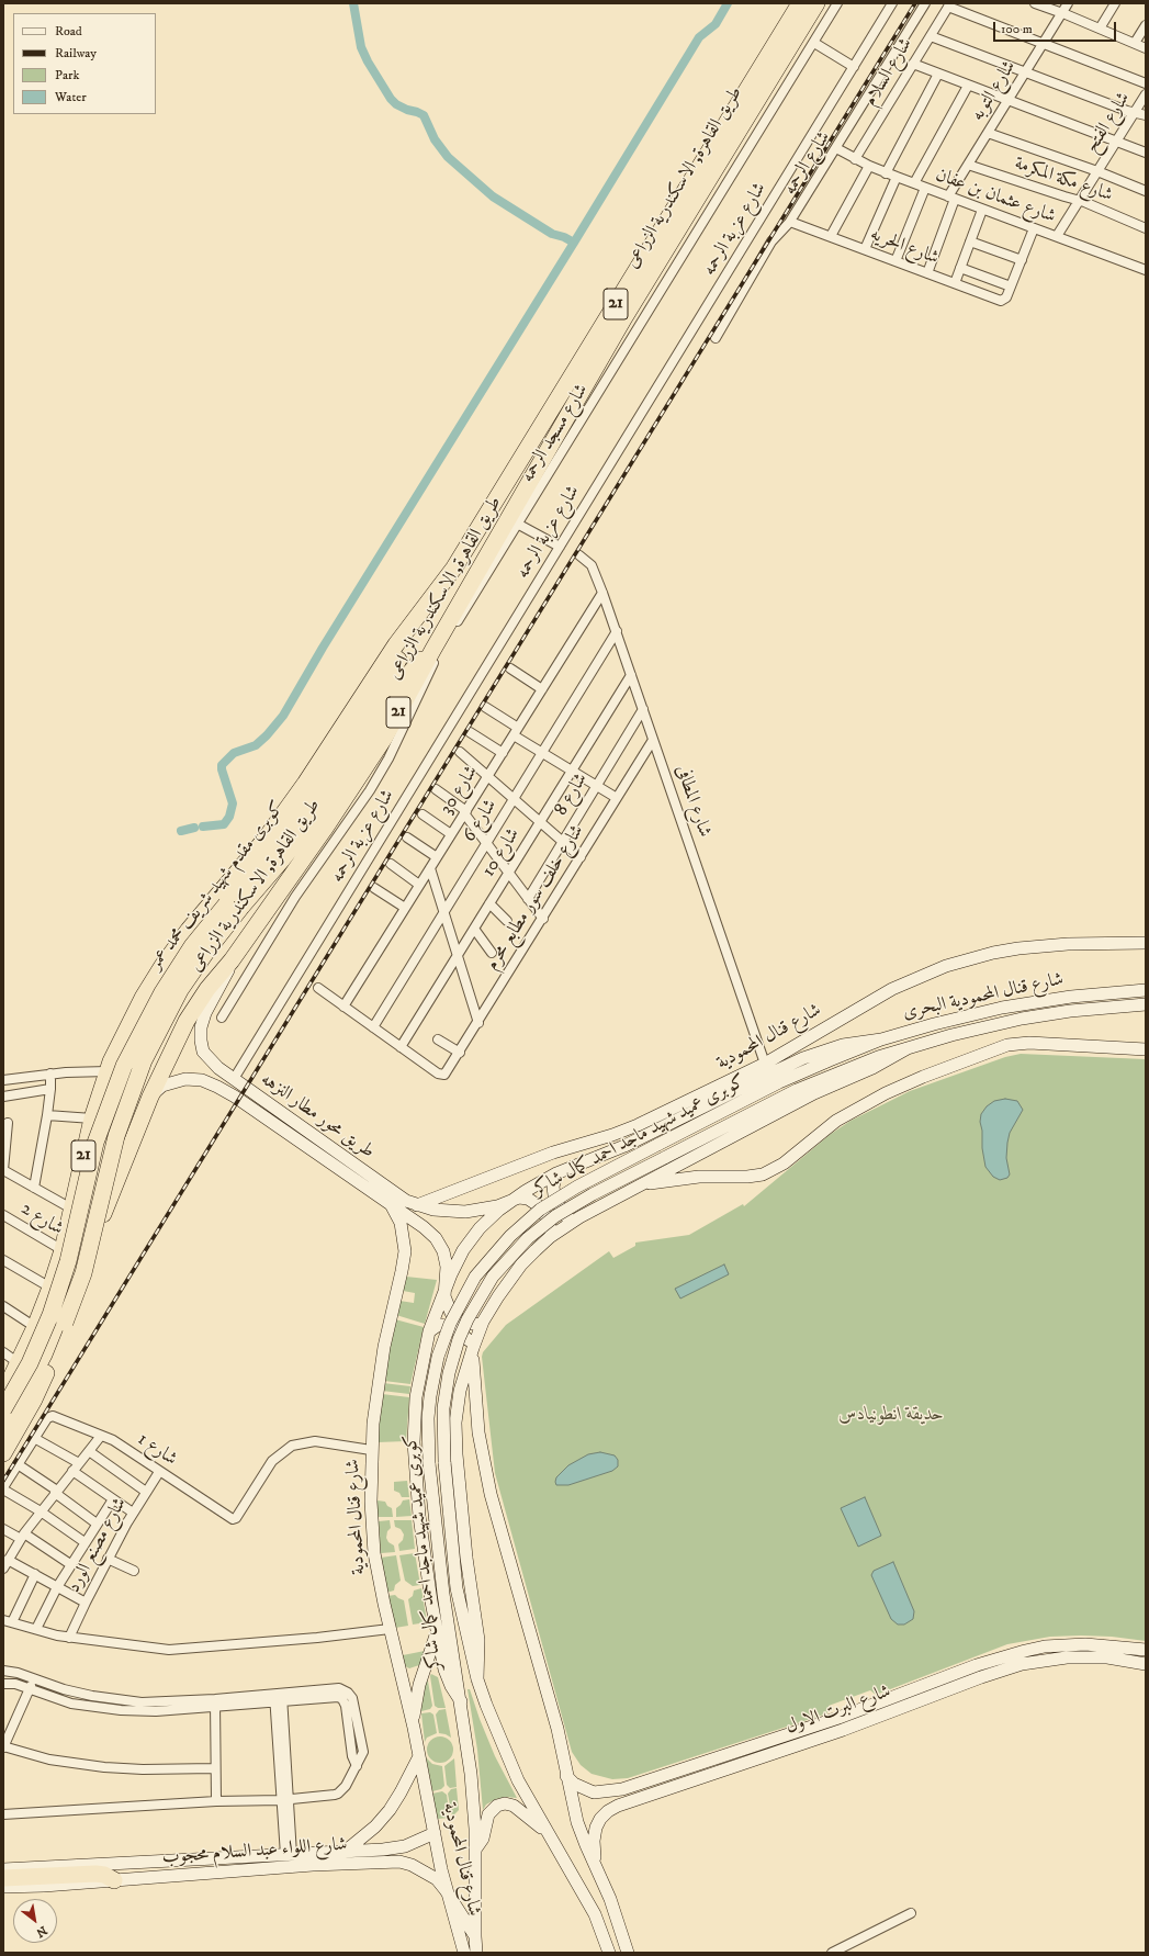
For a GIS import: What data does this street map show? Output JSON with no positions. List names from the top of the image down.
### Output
{
  "streets": {
    "highway": ["طريق القاهرة, الاسكندرية الزراعى", "21", "كوبرى مقدم شهيد شريف محمد عمر"],
    "main road": [
      "شارع قنال المحمودية البحرى",
      "شارع قنال المحمودية",
      "طريق محور مطار النزهه",
      "كوبرى عميد شهيد ماجد احمد كمال شاكر",
      "شارع البرت الاول",
      "شارع اللواء عبد السلام محجوب"
    ],
    "street": [
      "شارع السلام",
      "شارع التوبه",
      "شارع الفتح",
      "شارع الرحمه",
      "شارع مكة المكرمة",
      "شارع عثمان بن عفان",
      "شارع عزبة الرحمه",
      "شارع الحريه",
      "شارع مسجد الرحمه",
      "شارع 30",
      "شارع 8",
      "شارع المطافى",
      "شارع 6",
      "شارع 10",
      "شارع خلف سور مطابع محرم",
      "شارع 2",
      "شارع 1",
      "شارع مصنع الورد"
    ]
  },
  "crossings": [
    ["شارع السلام", "شارع عثمان بن عفان"],
    ["شارع التوبه", "شارع مكة المكرمة"],
    ["شارع التوبه", "شارع عثمان بن عفان"],
    ["شارع التوبه", "شارع الحريه"],
    ["شارع الفتح", "شارع مكة المكرمة"],
    ["شارع الفتح", "شارع عثمان بن عفان"],
    ["شارع الرحمه", "شارع عثمان بن عفان"],
    ["شارع الرحمه", "شارع الحريه"],
    ["طريق القاهرة, الاسكندرية الزراعى", "كوبرى مقدم شهيد شريف محمد عمر"],
    ["طريق القاهرة, الاسكندرية الزراعى", "طريق محور مطار النزهه"],
    ["طريق القاهرة, الاسكندرية الزراعى", "شارع 2"],
    ["شارع عزبة الرحمه", "طريق محور مطار النزهه"],
    ["شارع 30", "شارع المطافى"],
    ["شارع 8", "شارع المطافى"],
    ["شارع المطافى", "شارع 6"],
    ["شارع المطافى", "شارع 10"],
    ["شارع المطافى", "شارع خلف سور مطابع محرم"],
    ["شارع المطافى", "شارع قنال المحمودية"],
    ["شارع 10", "شارع خلف سور مطابع محرم"],
    ["شارع قنال المحمودية البحرى", "كوبرى عميد شهيد ماجد احمد كمال شاكر"],
    ["شارع قنال المحمودية", "طريق محور مطار النزهه"],
    ["شارع قنال المحمودية", "كوبرى عميد شهيد ماجد احمد كمال شاكر"],
    ["شارع قنال المحمودية", "شارع 1"],
    ["شارع قنال المحمودية", "شارع اللواء عبد السلام محجوب"],
    ["شارع 1", "شارع مصنع الورد"]
  ],
  "parks": ["حديقة انطونيادس"],
  "legend": [
    "Road",
    "Railway",
    "Park",
    "Water"
  ],
  "scale_bar": "100 m",
  "north": "bottom right"
}
